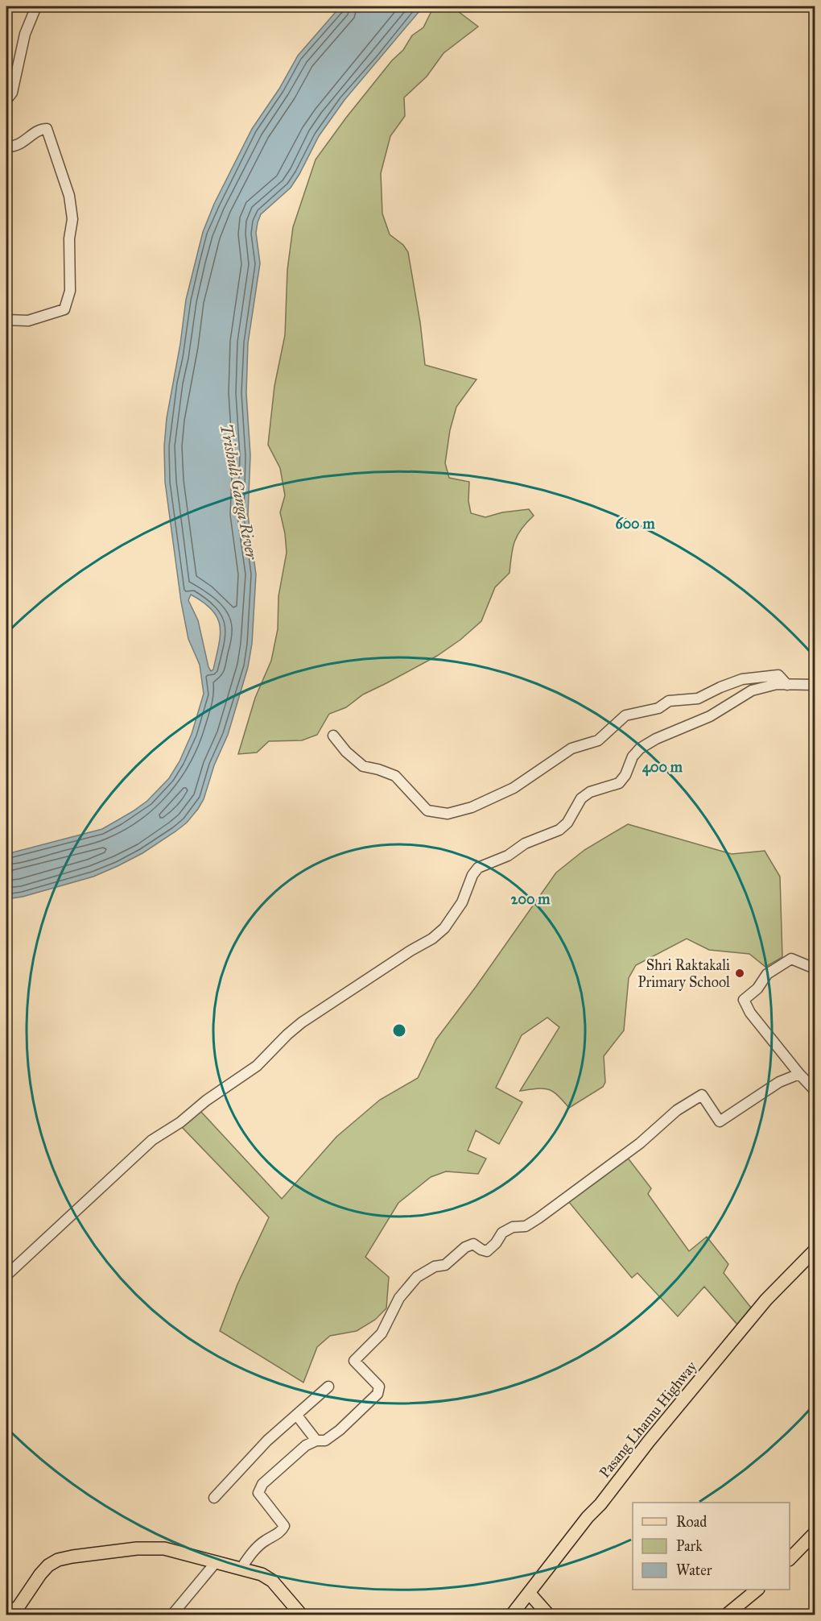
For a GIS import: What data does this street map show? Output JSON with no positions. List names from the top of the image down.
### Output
{
  "streets": {
    "main road": ["Pasang Lhamu Highway"]
  },
  "water": ["Trishuli Ganga River"],
  "places": ["Shri Raktakali Primary School"],
  "legend": ["Road", "Park", "Water"],
  "rings": ["600 m", "400 m", "200 m"]
}
